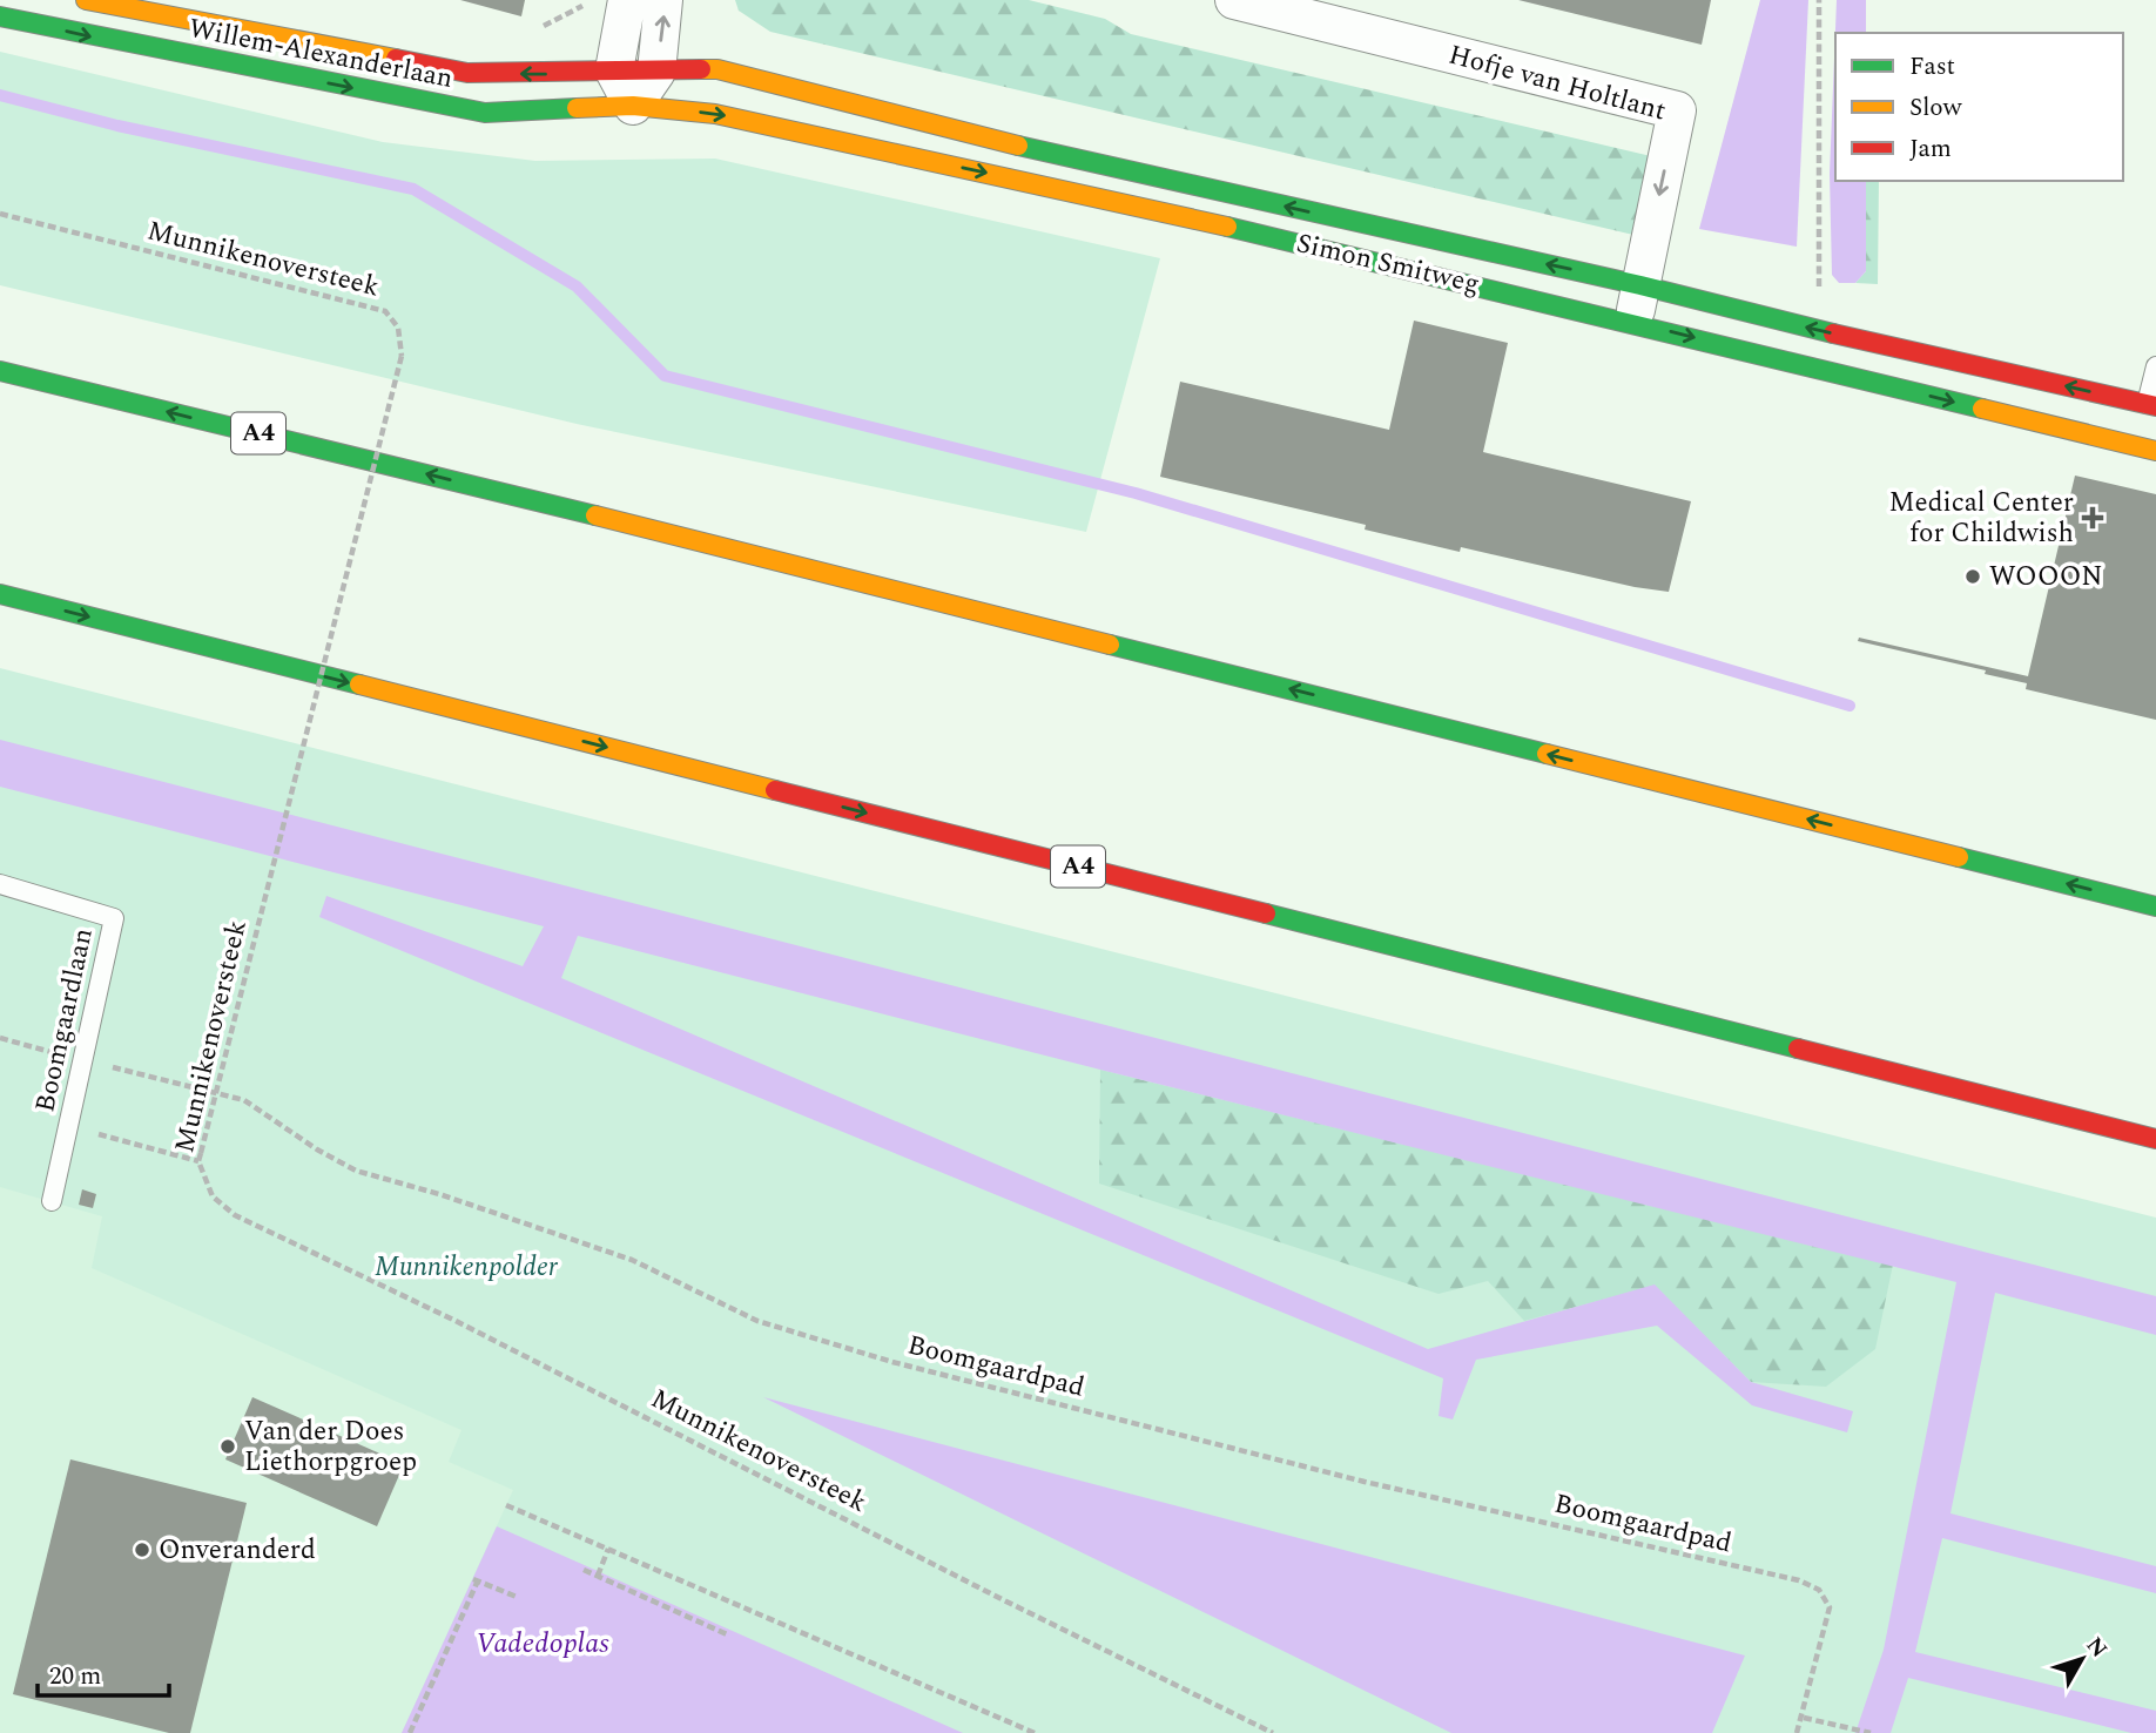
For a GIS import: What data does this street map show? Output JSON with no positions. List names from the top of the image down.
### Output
{
  "streets": {
    "main road": ["Willem-Alexanderlaan", "Simon Smitweg", "A4"],
    "street": ["Hofje van Holtlant"],
    "lane": ["Boomgaardlaan"],
    "path": ["Munnikenoversteek", "Boomgaardpad"]
  },
  "crossings": [
    ["Willem-Alexanderlaan", "Simon Smitweg"],
    ["Hofje van Holtlant", "Simon Smitweg"],
    ["Boomgaardlaan", "Boomgaardpad"]
  ],
  "water": ["Vadedoplas"],
  "parks": ["Munnikenpolder"],
  "places": {
    "health": ["Medical Center for Childwish"],
    "other": ["WOOON", "Van der Does Liethorpgroep", "Onveranderd"]
  },
  "legend": ["Fast", "Slow", "Jam"],
  "scale_bar": "20 m",
  "north": "top right"
}
